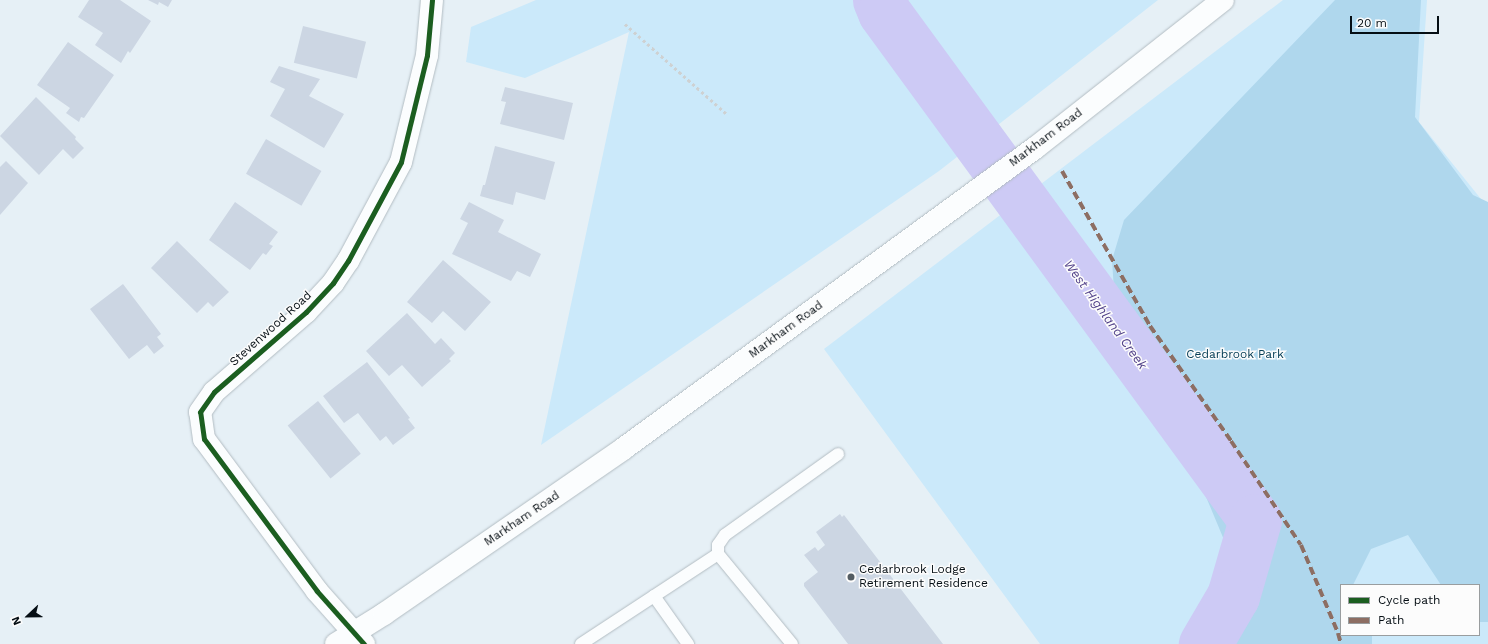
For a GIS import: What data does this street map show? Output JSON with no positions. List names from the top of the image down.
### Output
{
  "streets": {
    "main road": ["Markham Road", "Stevenwood Road"]
  },
  "crossings": [
    ["Markham Road", "Stevenwood Road"]
  ],
  "water": ["West Highland Creek"],
  "parks": ["Cedarbrook Park"],
  "places": ["Cedarbrook Lodge Retirement Residence"],
  "legend": ["Cycle path", "Path"],
  "scale_bar": "20 m",
  "north": "left"
}
